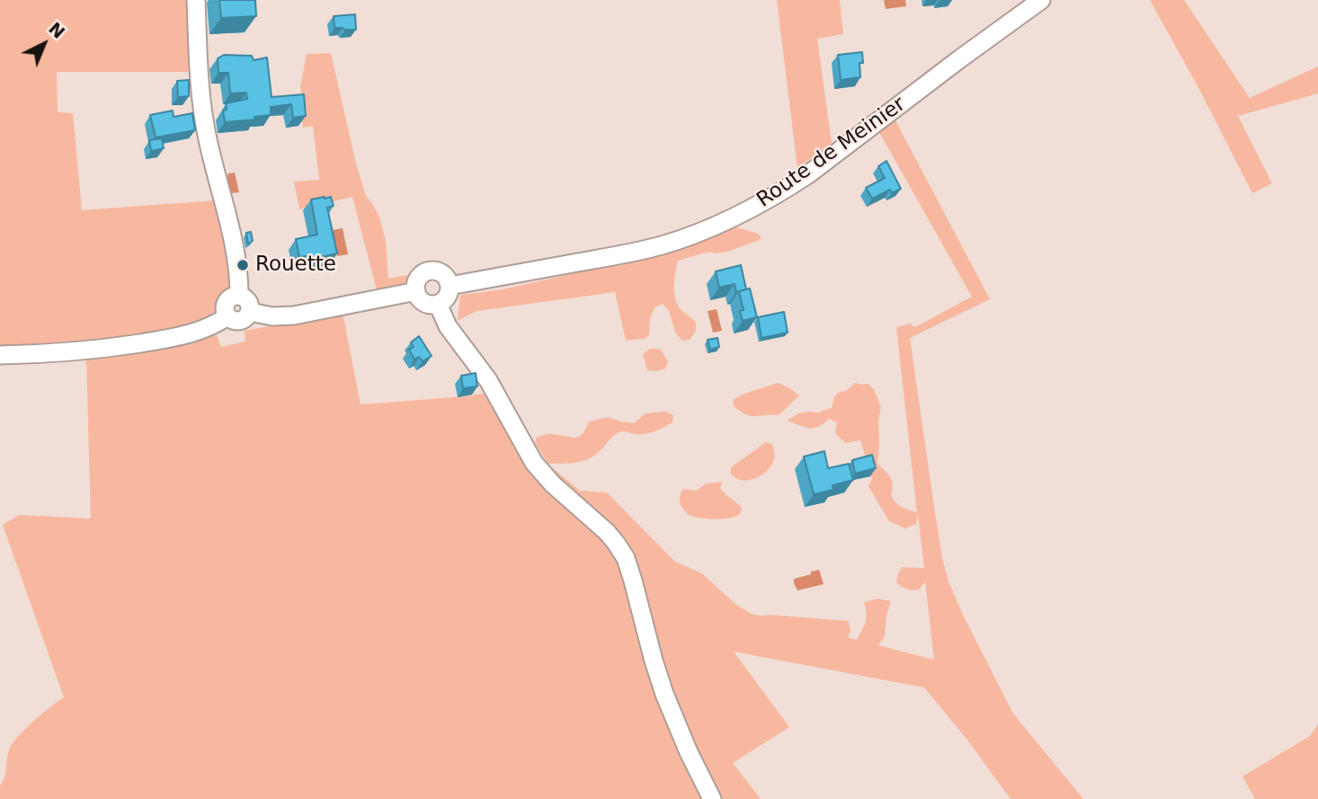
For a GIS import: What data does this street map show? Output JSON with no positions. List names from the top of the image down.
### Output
{
  "streets": {
    "street": ["Route de Meinier"]
  },
  "places": ["Rouette"],
  "north": "top right"
}
